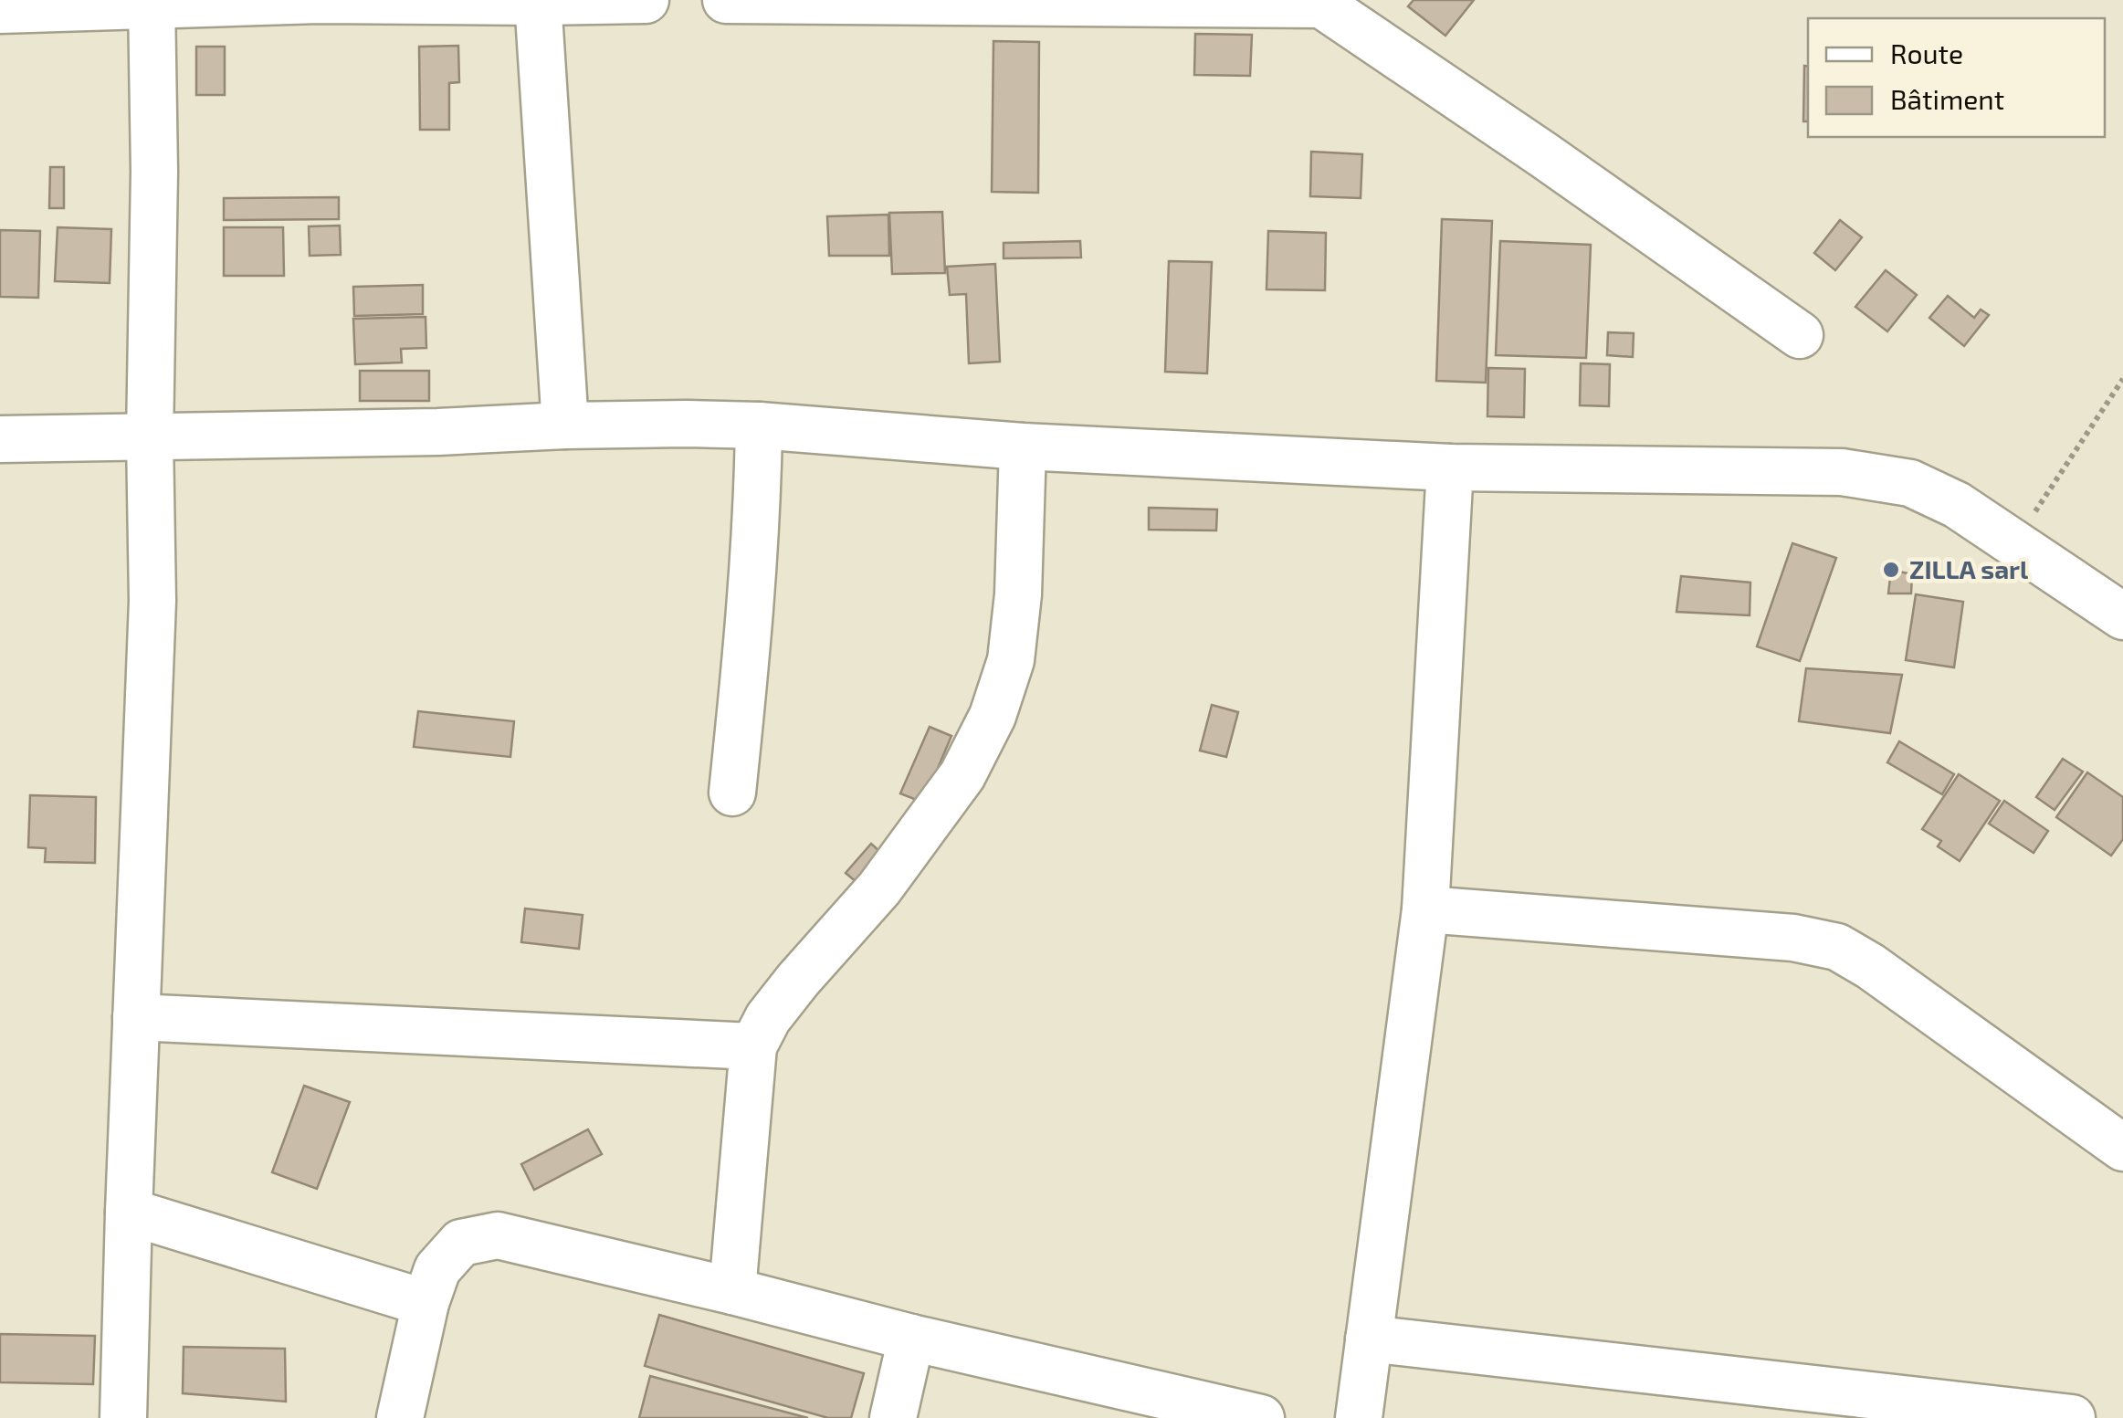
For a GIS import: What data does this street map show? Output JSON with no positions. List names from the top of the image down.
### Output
{
  "places": ["ZILLA sarl"],
  "legend": ["Route", "Bâtiment"]
}
